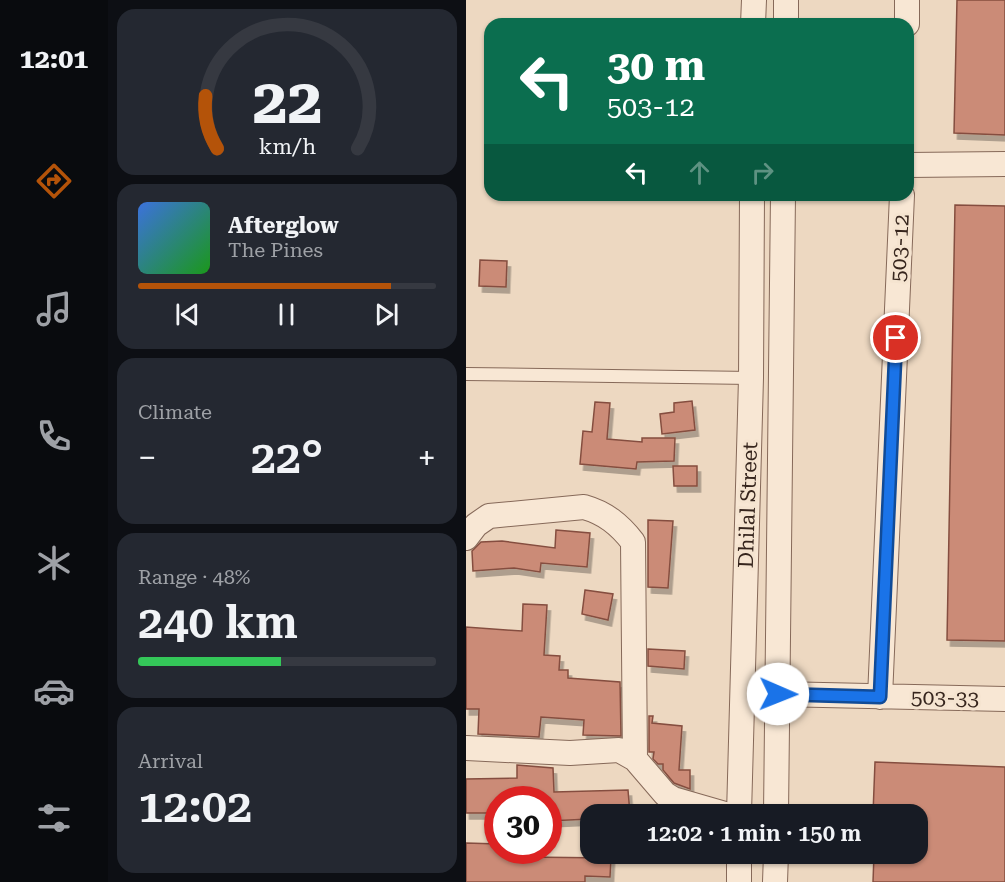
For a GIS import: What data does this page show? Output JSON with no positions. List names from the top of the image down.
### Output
{
  "streets": {
    "street": ["503-12", "Dhilal Street", "503-33"]
  },
  "crossings": [
    ["503-12", "503-33"],
    ["Dhilal Street", "503-33"]
  ],
  "page": {
    "tabs": "12:01",
    "turn": ["30 m", "503-12"],
    "song": ["Afterglow", "The Pines"],
    "tile": [
      "Climate",
      ["Range · 48%", "240 km"],
      ["Arrival", "12:02"]
    ],
    "heat": ["−", "22°", "+"],
    "limit": "30",
    "trip": "12:02 · 1 min · 150 m",
    "gauge": ["22", "km/h"]
  }
}
